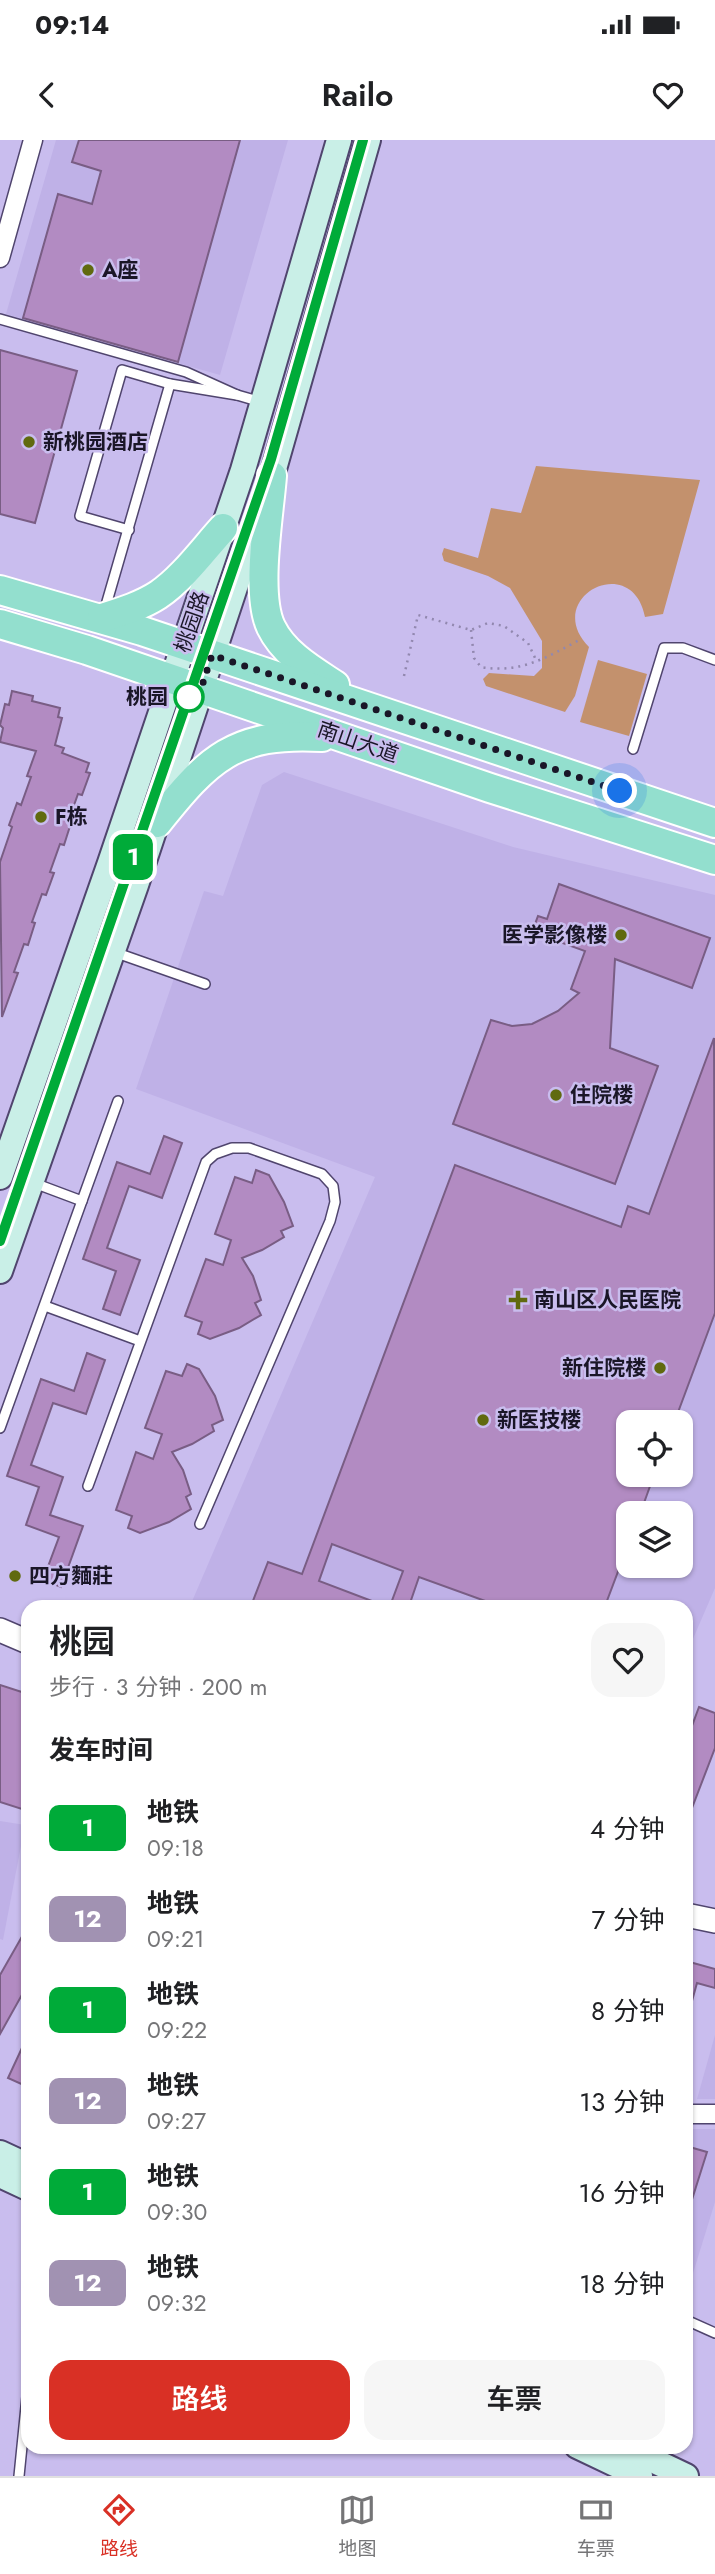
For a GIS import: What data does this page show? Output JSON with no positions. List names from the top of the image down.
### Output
{
  "streets": {
    "main road": ["桃园路", "南山大道"]
  },
  "crossings": [
    ["桃园路", "南山大道"]
  ],
  "places": {
    "other": [
      "A座",
      "新桃园酒店",
      "桃园",
      "F栋",
      "医学影像楼",
      "住院楼",
      "新住院楼",
      "新医技楼",
      "四方麵莊"
    ],
    "health": ["南山区人民医院"]
  },
  "lines": ["metro line 1"],
  "page": {
    "status": "09:14",
    "header": "Railo",
    "on_map": "1",
    "heading": [
      ["桃园", "步行 · 3 分钟 · 200 m"],
      "发车时间"
    ],
    "list": [
      {
        "mark": "1",
        "name": "地铁",
        "note": "09:18",
        "value": "4 分钟"
      },
      {
        "mark": "12",
        "name": "地铁",
        "note": "09:21",
        "value": "7 分钟"
      },
      {
        "mark": "1",
        "name": "地铁",
        "note": "09:22",
        "value": "8 分钟"
      },
      {
        "mark": "12",
        "name": "地铁",
        "note": "09:27",
        "value": "13 分钟"
      },
      {
        "mark": "1",
        "name": "地铁",
        "note": "09:30",
        "value": "16 分钟"
      },
      {
        "mark": "12",
        "name": "地铁",
        "note": "09:32",
        "value": "18 分钟"
      }
    ],
    "buttons": ["路线", "车票"],
    "tabs": ["路线", "地图", "车票"]
  }
}
